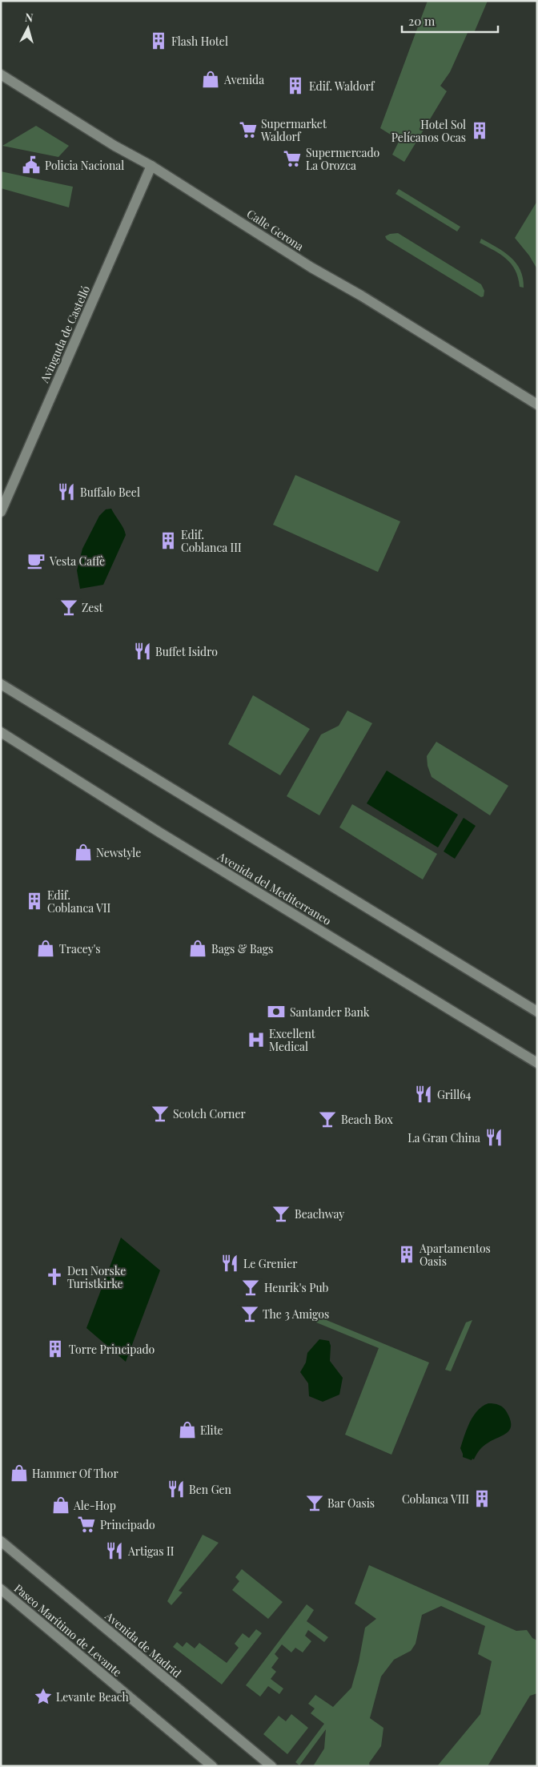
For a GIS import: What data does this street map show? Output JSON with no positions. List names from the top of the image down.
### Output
{
  "streets": {
    "street": [
      "Calle Gerona",
      "Avinguda de Castelló",
      "Avenida del Mediterraneo",
      "Paseo Marítimo de Levante",
      "Avenida de Madrid"
    ]
  },
  "crossings": [
    ["Calle Gerona", "Avinguda de Castelló"]
  ],
  "places": {
    "building": [
      "Flash Hotel",
      "Edif. Waldorf",
      "Hotel Sol Pelícanos Ocas",
      "Edif. Coblanca III",
      "Edif. Coblanca VII",
      "Apartamentos Oasis",
      "Torre Principado",
      "Coblanca VIII"
    ],
    "shop": [
      "Avenida",
      "Newstyle",
      "Tracey's",
      "Bags & Bags",
      "Elite",
      "Hammer Of Thor",
      "Ale-Hop"
    ],
    "supermarket": ["Supermarket Waldorf", "Supermercado La Orozca", "Principado"],
    "public building": ["Policia Nacional"],
    "restaurant": [
      "Buffalo Beel",
      "Buffet Isidro",
      "Grill64",
      "La Gran China",
      "Le Grenier",
      "Ben Gen",
      "Artigas II"
    ],
    "cafe": ["Vesta Caffè"],
    "bar": [
      "Zest",
      "Scotch Corner",
      "Beach Box",
      "Beachway",
      "Henrik's Pub",
      "The 3 Amigos",
      "Bar Oasis"
    ],
    "bank": ["Santander Bank"],
    "hospital": ["Excellent Medical"],
    "church": ["Den Norske Turistkirke"],
    "place": ["Levante Beach"]
  },
  "scale_bar": "20 m",
  "north": "top"
}
